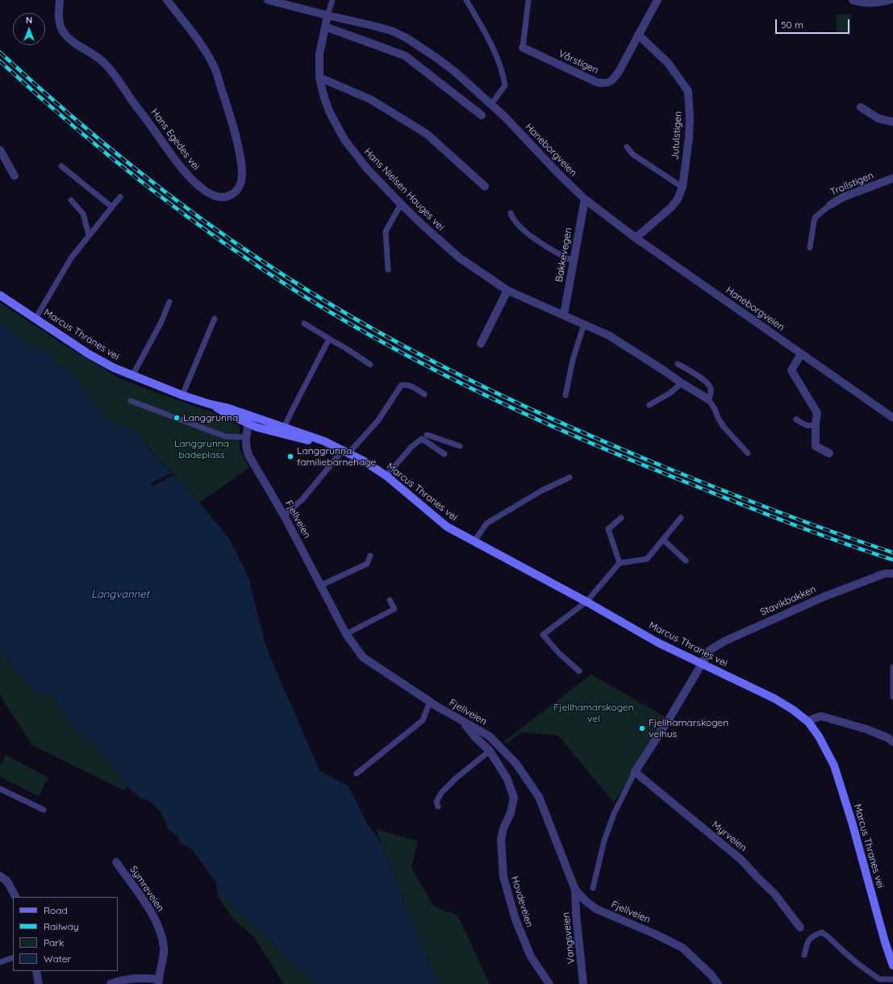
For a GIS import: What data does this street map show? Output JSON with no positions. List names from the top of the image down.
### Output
{
  "streets": {
    "main road": ["Marcus Thranes vei"],
    "street": [
      "Vårstigen",
      "Jutulstigen",
      "Hans Egedes vei",
      "Haneborgveien",
      "Trollstigen",
      "Hans Nielsen Hauges vei",
      "Bakkevegen",
      "Fjellveien",
      "Stavikbakken",
      "Myrveien",
      "Symreveien",
      "Hovdeveien",
      "Vangsveien"
    ]
  },
  "crossings": [
    ["Vårstigen", "Jutulstigen"],
    ["Jutulstigen", "Haneborgveien"],
    ["Haneborgveien", "Hans Nielsen Hauges vei"],
    ["Haneborgveien", "Bakkevegen"],
    ["Hans Nielsen Hauges vei", "Bakkevegen"],
    ["Marcus Thranes vei", "Fjellveien"],
    ["Marcus Thranes vei", "Stavikbakken"],
    ["Fjellveien", "Hovdeveien"],
    ["Fjellveien", "Vangsveien"]
  ],
  "water": ["Langvannet"],
  "parks": ["Langgrunna badeplass", "Fjellhamarskogen vel"],
  "places": ["Langgrunna", "Langgrunna familiebarnehage", "Fjellhamarskogen velhus"],
  "legend": [
    "Road",
    "Railway",
    "Park",
    "Water"
  ],
  "scale_bar": "50 m",
  "north": "top"
}
